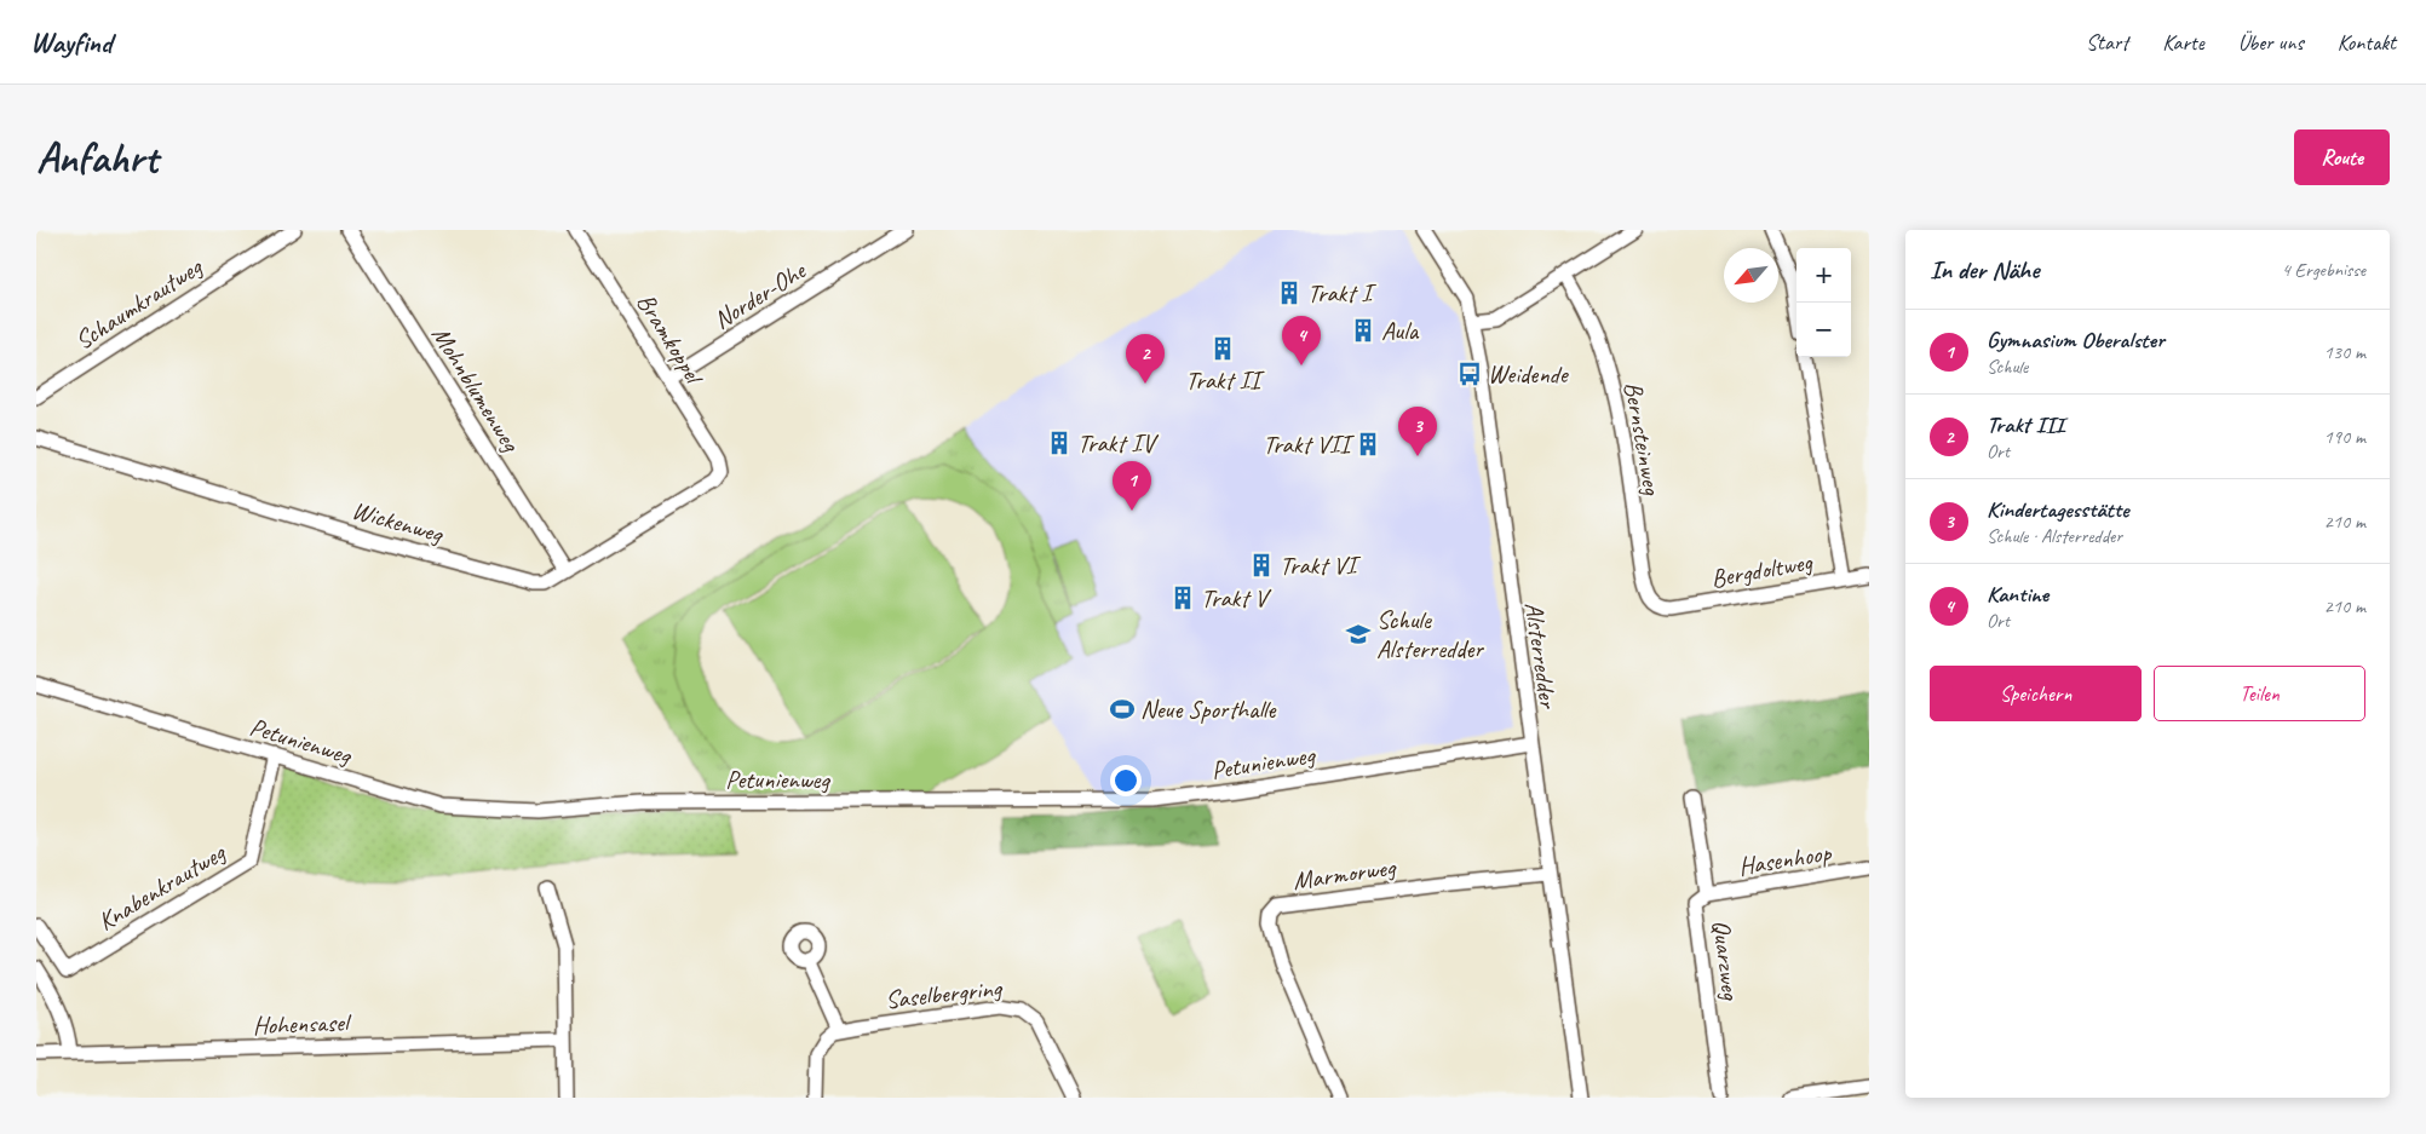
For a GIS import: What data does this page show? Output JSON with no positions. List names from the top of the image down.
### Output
{
  "streets": {
    "street": [
      "Norder-Ohe",
      "Schaumkrautweg",
      "Bramkoppel",
      "Mohnblumenweg",
      "Bernsteinweg",
      "Wickenweg",
      "Bergdoltweg",
      "Alsterredder",
      "Petunienweg",
      "Hasenhoop",
      "Marmorweg",
      "Knabenkrautweg",
      "Quarzweg",
      "Saselbergring",
      "Hohensasel"
    ]
  },
  "crossings": [
    ["Norder-Ohe", "Bramkoppel"],
    ["Bramkoppel", "Wickenweg"],
    ["Mohnblumenweg", "Wickenweg"],
    ["Bernsteinweg", "Bergdoltweg"],
    ["Alsterredder", "Petunienweg"],
    ["Alsterredder", "Marmorweg"],
    ["Petunienweg", "Knabenkrautweg"],
    ["Hasenhoop", "Quarzweg"]
  ],
  "places": {
    "building": [
      "Trakt I",
      "Aula",
      "Trakt II",
      "Trakt IV",
      "Trakt VII",
      "Trakt VI",
      "Trakt V"
    ],
    "bus stop": ["Weidende"],
    "school or university": ["Schule Alsterredder"],
    "sports": ["Neue Sporthalle"]
  },
  "north": "bottom left",
  "page": {
    "header": "Wayfind",
    "nav": [
      "Start",
      "Karte",
      "Über uns",
      "Kontakt"
    ],
    "buttons": [
      "Route",
      ["Speichern", "Teilen"]
    ],
    "title": "Anfahrt",
    "heading": ["In der Nähe", "4 Ergebnisse"],
    "map_buttons": ["+", "−"],
    "list": [
      {
        "mark": "1",
        "name": "Gymnasium Oberalster",
        "note": "Schule",
        "value": "130 m"
      },
      {
        "mark": "2",
        "name": "Trakt III",
        "note": "Ort",
        "value": "190 m"
      },
      {
        "mark": "3",
        "name": "Kindertagesstätte",
        "note": "Schule · Alsterredder",
        "value": "210 m"
      },
      {
        "mark": "4",
        "name": "Kantine",
        "note": "Ort",
        "value": "210 m"
      }
    ],
    "pins": [
      "4",
      "2",
      "3",
      "1"
    ]
  }
}
